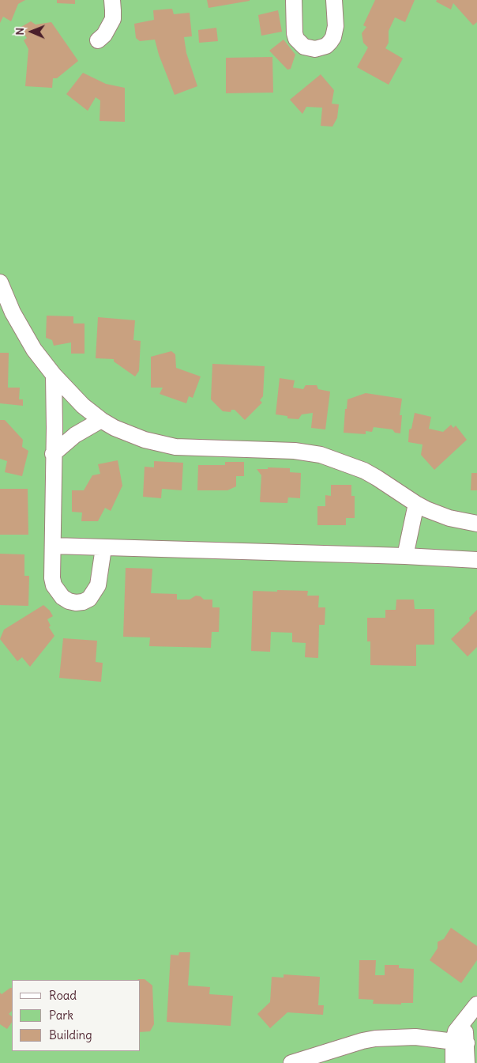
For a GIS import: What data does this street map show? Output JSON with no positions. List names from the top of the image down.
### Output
{
  "legend": ["Road", "Park", "Building"],
  "north": "left"
}
